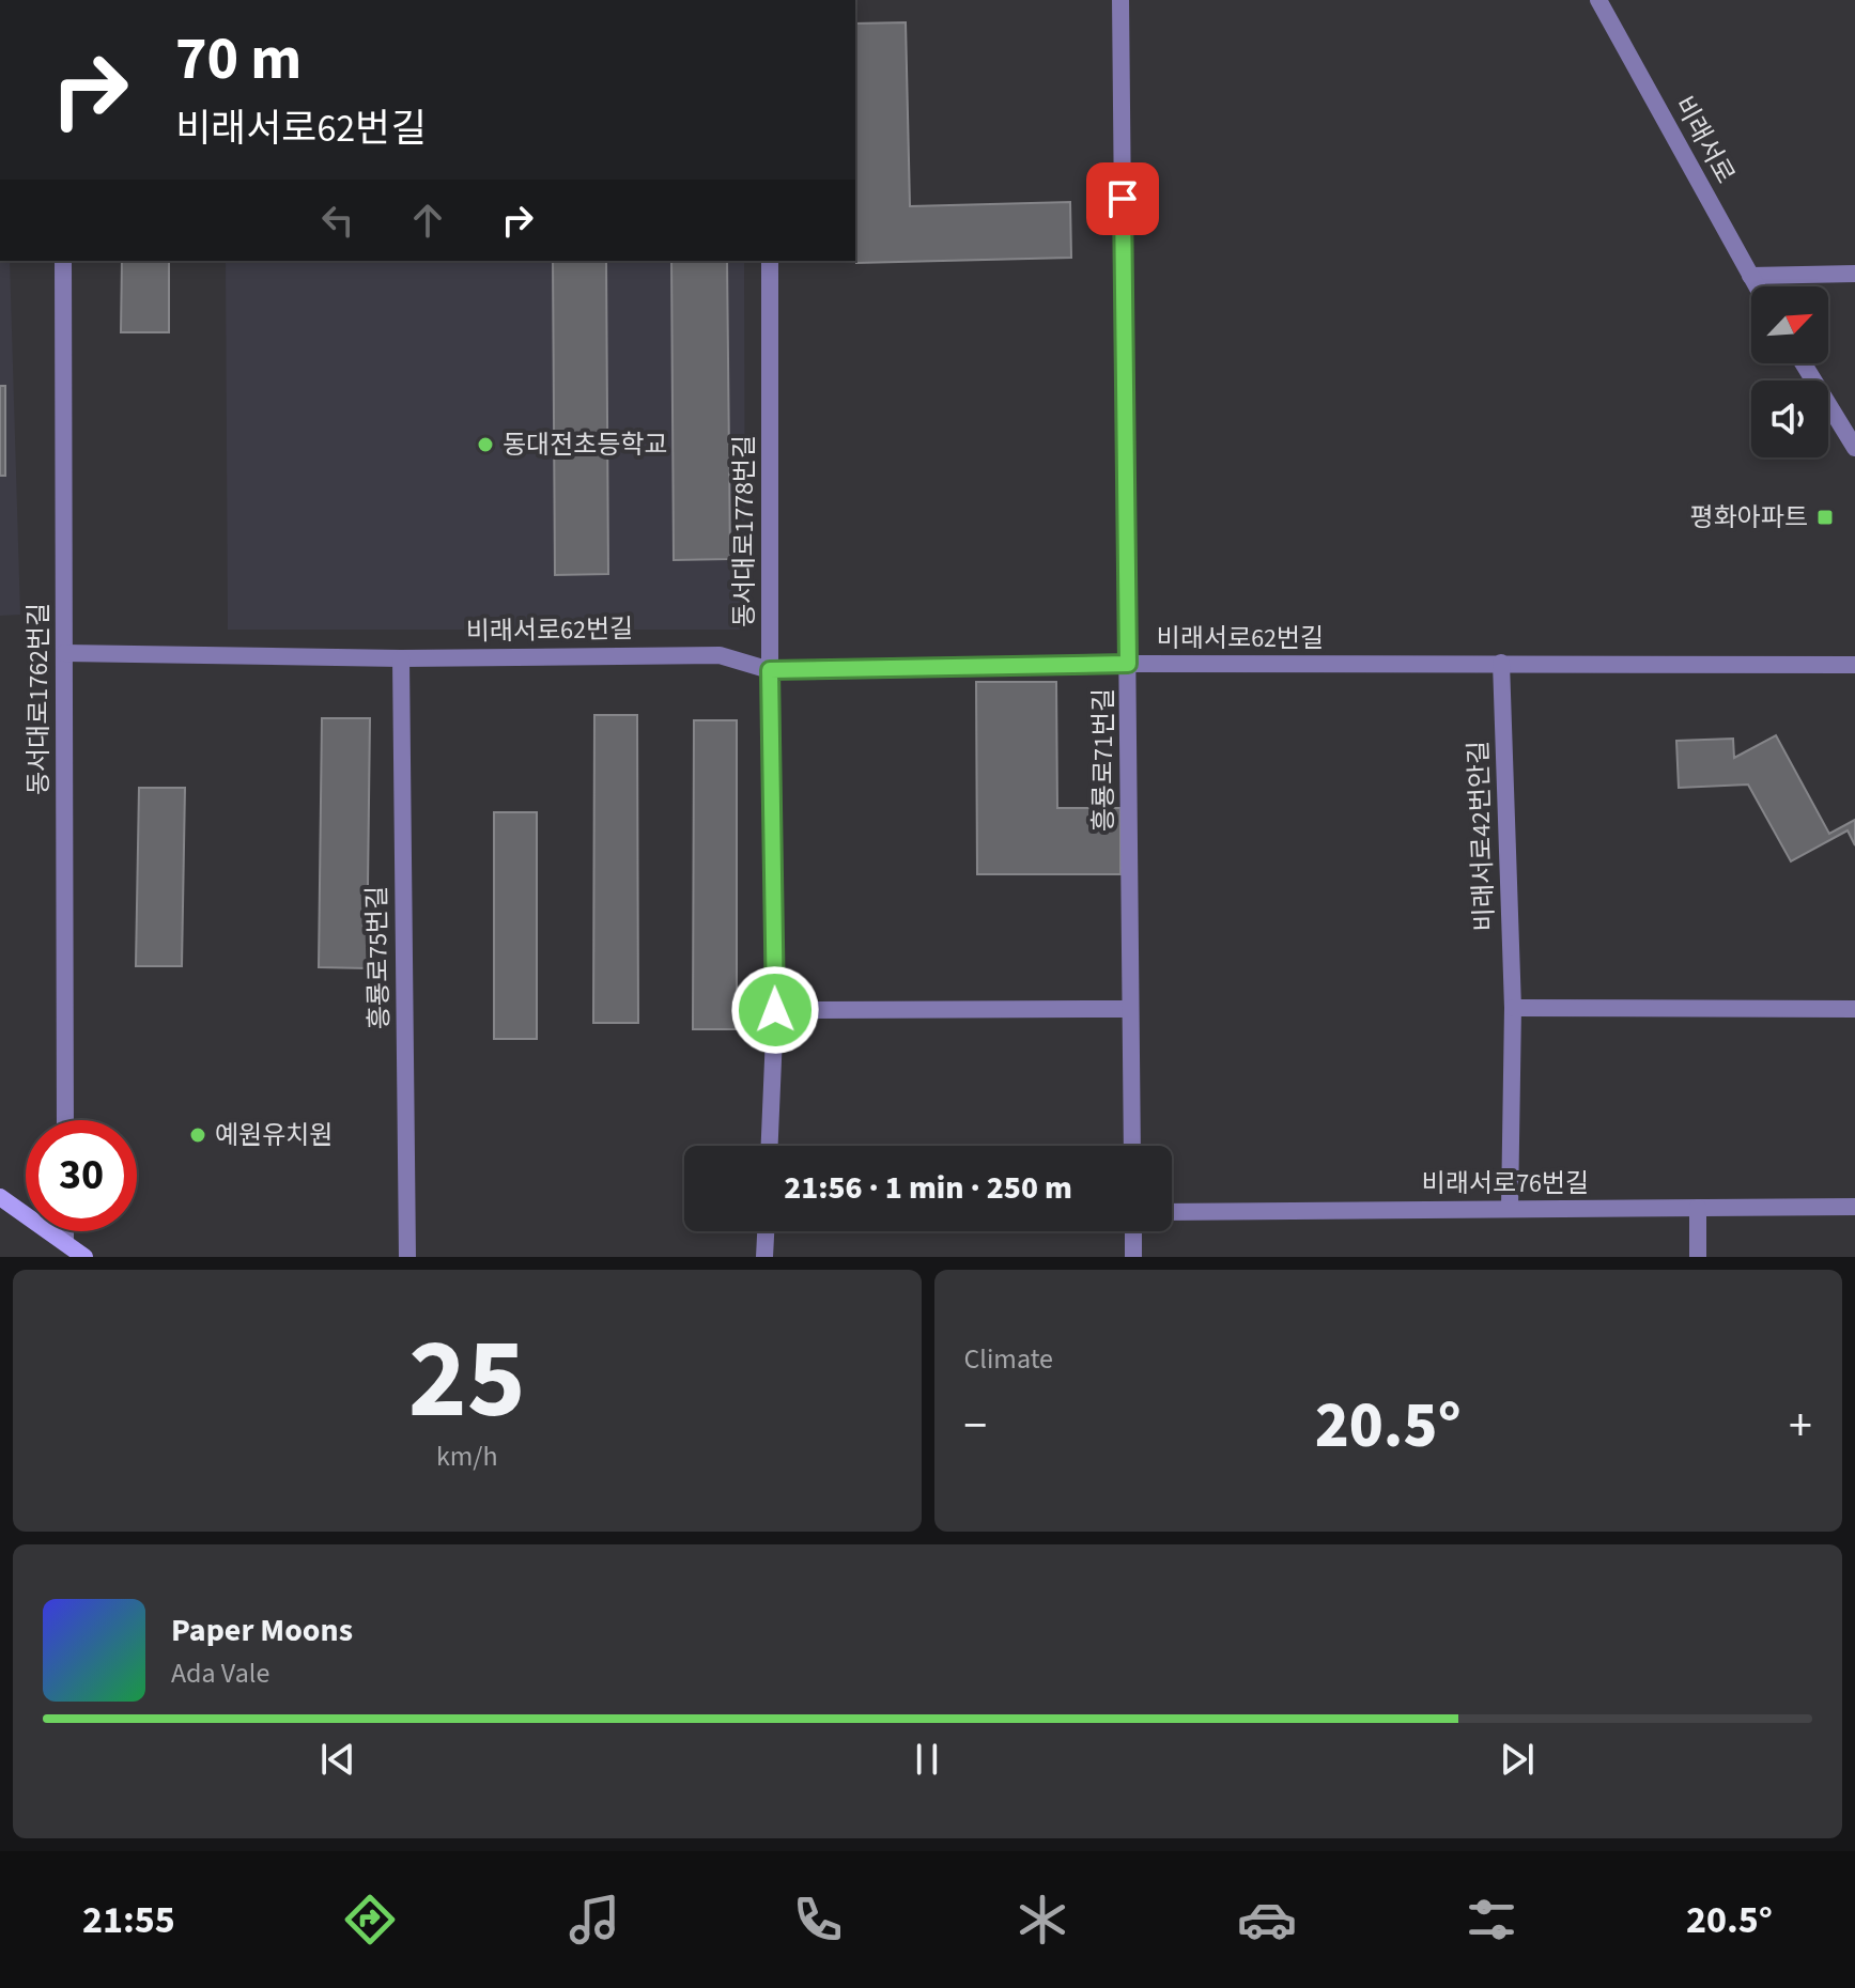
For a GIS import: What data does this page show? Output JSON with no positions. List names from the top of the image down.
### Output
{
  "streets": {
    "street": [
      "비래서로",
      "동서대로1778번길",
      "비래서로62번길",
      "동서대로1762번길",
      "흥룡로71번길",
      "비래서로42번안길",
      "흥룡로75번길",
      "비래서로76번길"
    ]
  },
  "crossings": [
    ["동서대로1778번길", "비래서로62번길"],
    ["비래서로62번길", "동서대로1762번길"],
    ["비래서로62번길", "흥룡로71번길"],
    ["비래서로62번길", "비래서로42번안길"],
    ["비래서로62번길", "흥룡로75번길"],
    ["비래서로42번안길", "비래서로76번길"]
  ],
  "places": {
    "other": ["동대전초등학교", "예원유치원"],
    "transit": ["평화아파트"]
  },
  "north": "top right",
  "page": {
    "turn": ["70 m", "비래서로62번길"],
    "limit": "30",
    "trip": "21:56 · 1 min · 250 m",
    "tile": [
      ["25", "km/h"],
      "Climate"
    ],
    "heat": ["−", "20.5°", "+"],
    "song": ["Paper Moons", "Ada Vale"],
    "tabs": ["21:55", "20.5°"]
  }
}
